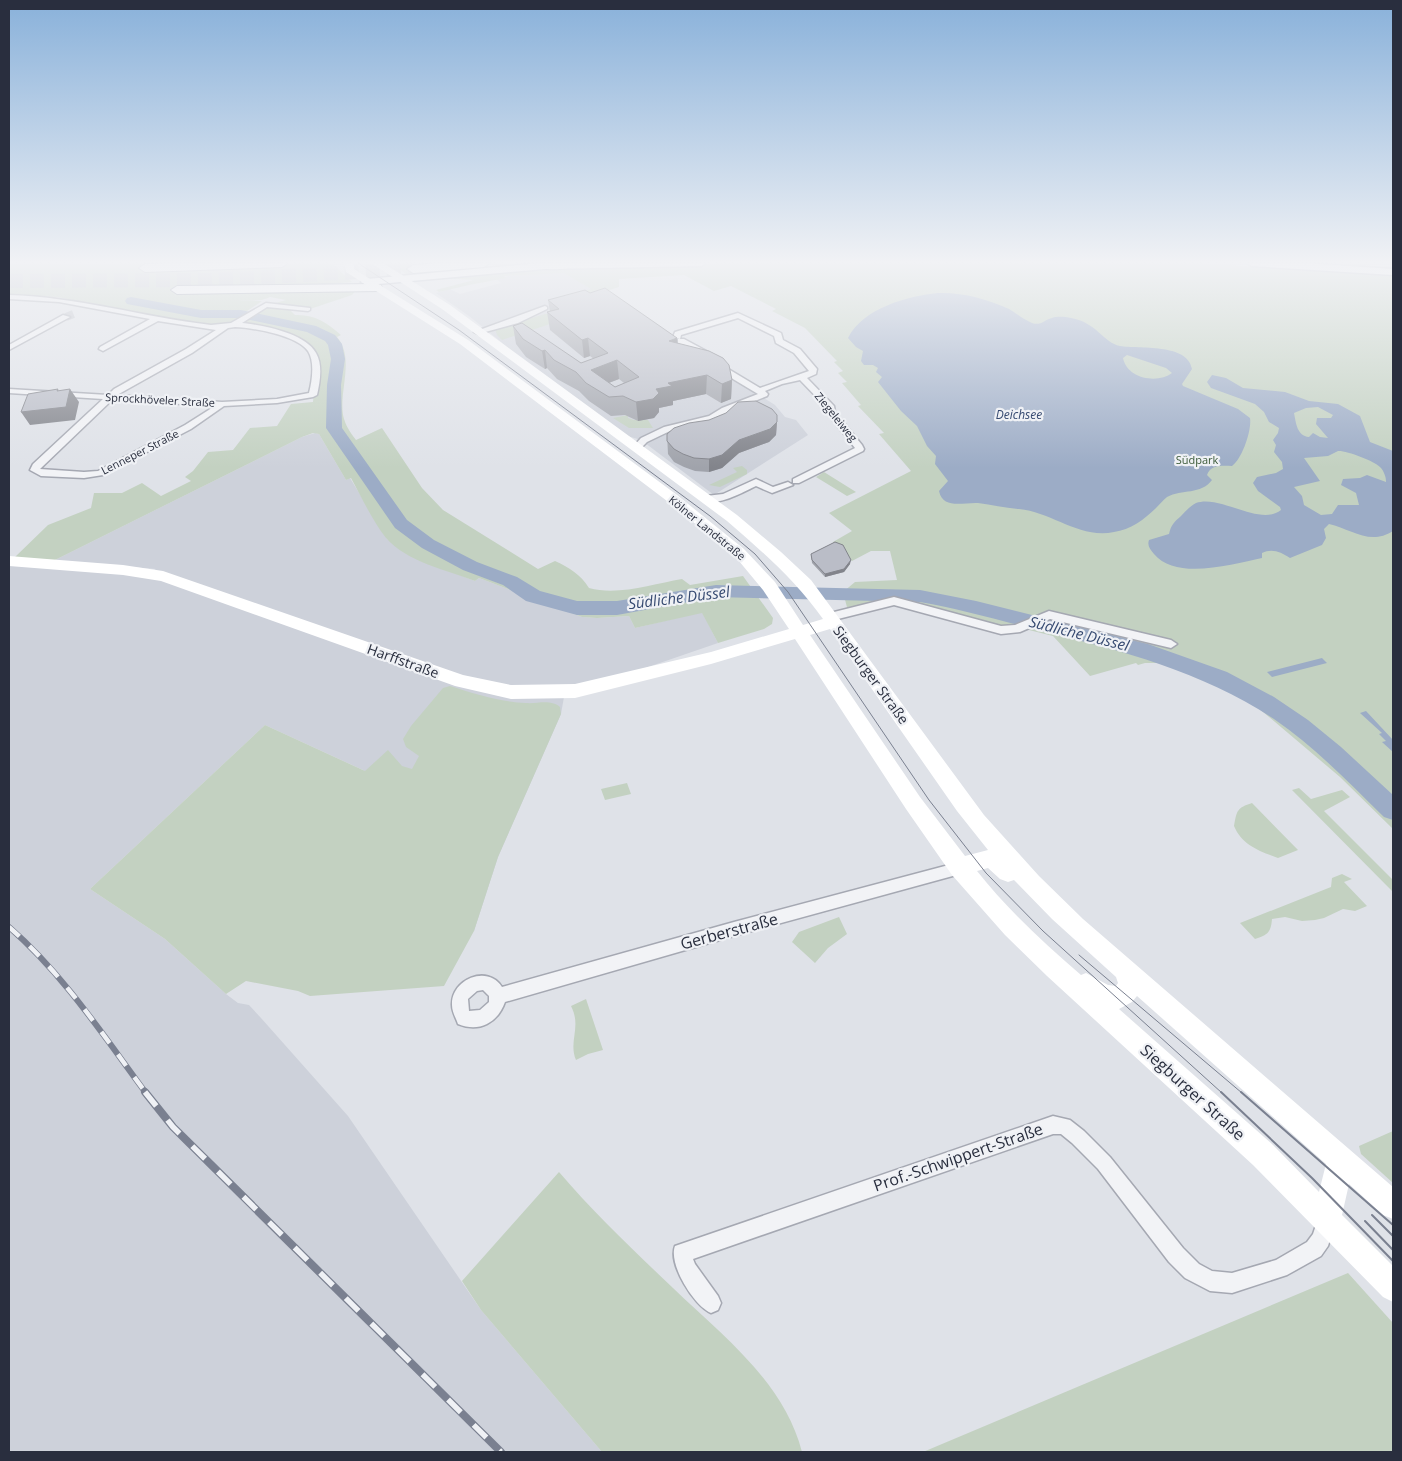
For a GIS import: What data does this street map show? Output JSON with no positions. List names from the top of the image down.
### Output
{
  "streets": {
    "main road": ["Kölner Landstraße", "Harffstraße", "Siegburger Straße"],
    "street": [
      "Sprockhöveler Straße",
      "Ziegeleiweg",
      "Lenneper Straße",
      "Gerberstraße",
      "Prof.-Schwippert-Straße"
    ]
  },
  "crossings": [
    ["Sprockhöveler Straße", "Lenneper Straße"],
    ["Ziegeleiweg", "Kölner Landstraße"],
    ["Kölner Landstraße", "Harffstraße"],
    ["Kölner Landstraße", "Siegburger Straße"],
    ["Harffstraße", "Siegburger Straße"],
    ["Siegburger Straße", "Gerberstraße"],
    ["Siegburger Straße", "Prof.-Schwippert-Straße"]
  ],
  "water": ["Deichsee", "Südliche Düssel"],
  "parks": ["Südpark"]
}
